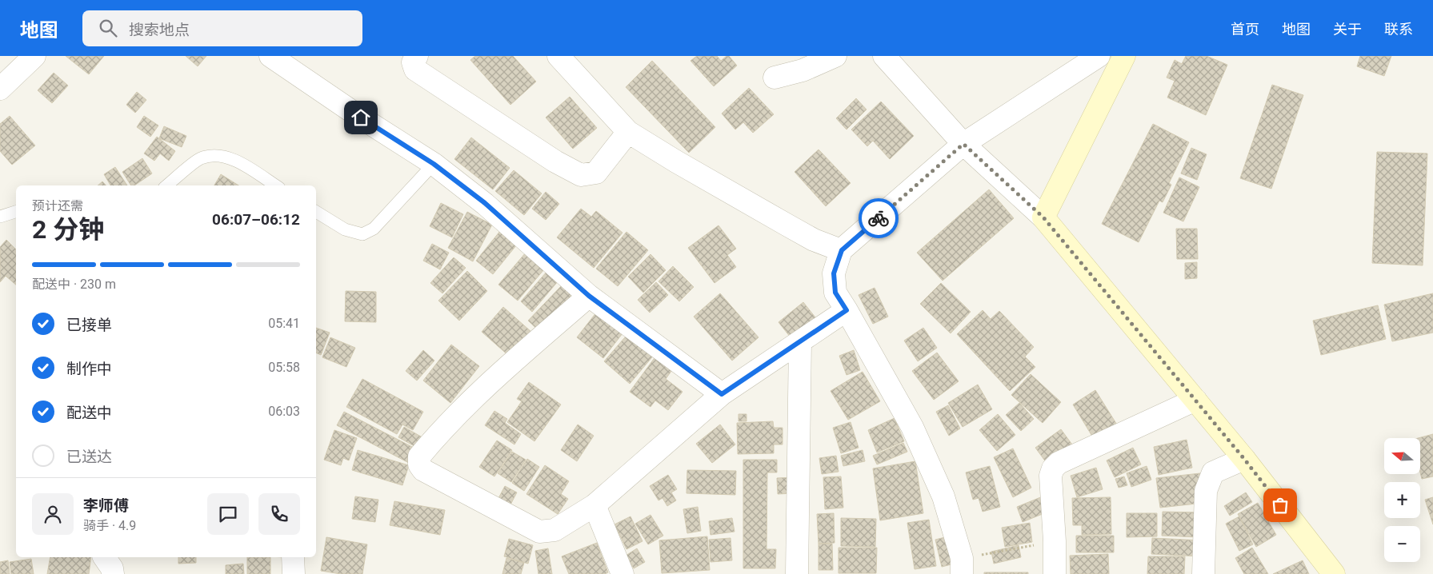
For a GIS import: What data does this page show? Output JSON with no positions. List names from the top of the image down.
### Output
{
  "north": "left",
  "page": {
    "header": "地图",
    "search": "搜索地点",
    "nav": [
      "首页",
      "地图",
      "关于",
      "联系"
    ],
    "heading": ["2 分钟", "预计还需", "06:07–06:12"],
    "panel": ["李师傅", "骑手 · 4.9"],
    "bar": "配送中 · 230 m",
    "list": [
      ["已接单", "05:41"],
      ["制作中", "05:58"],
      ["配送中", "06:03"],
      "已送达"
    ],
    "map_buttons": ["+", "−"]
  }
}
